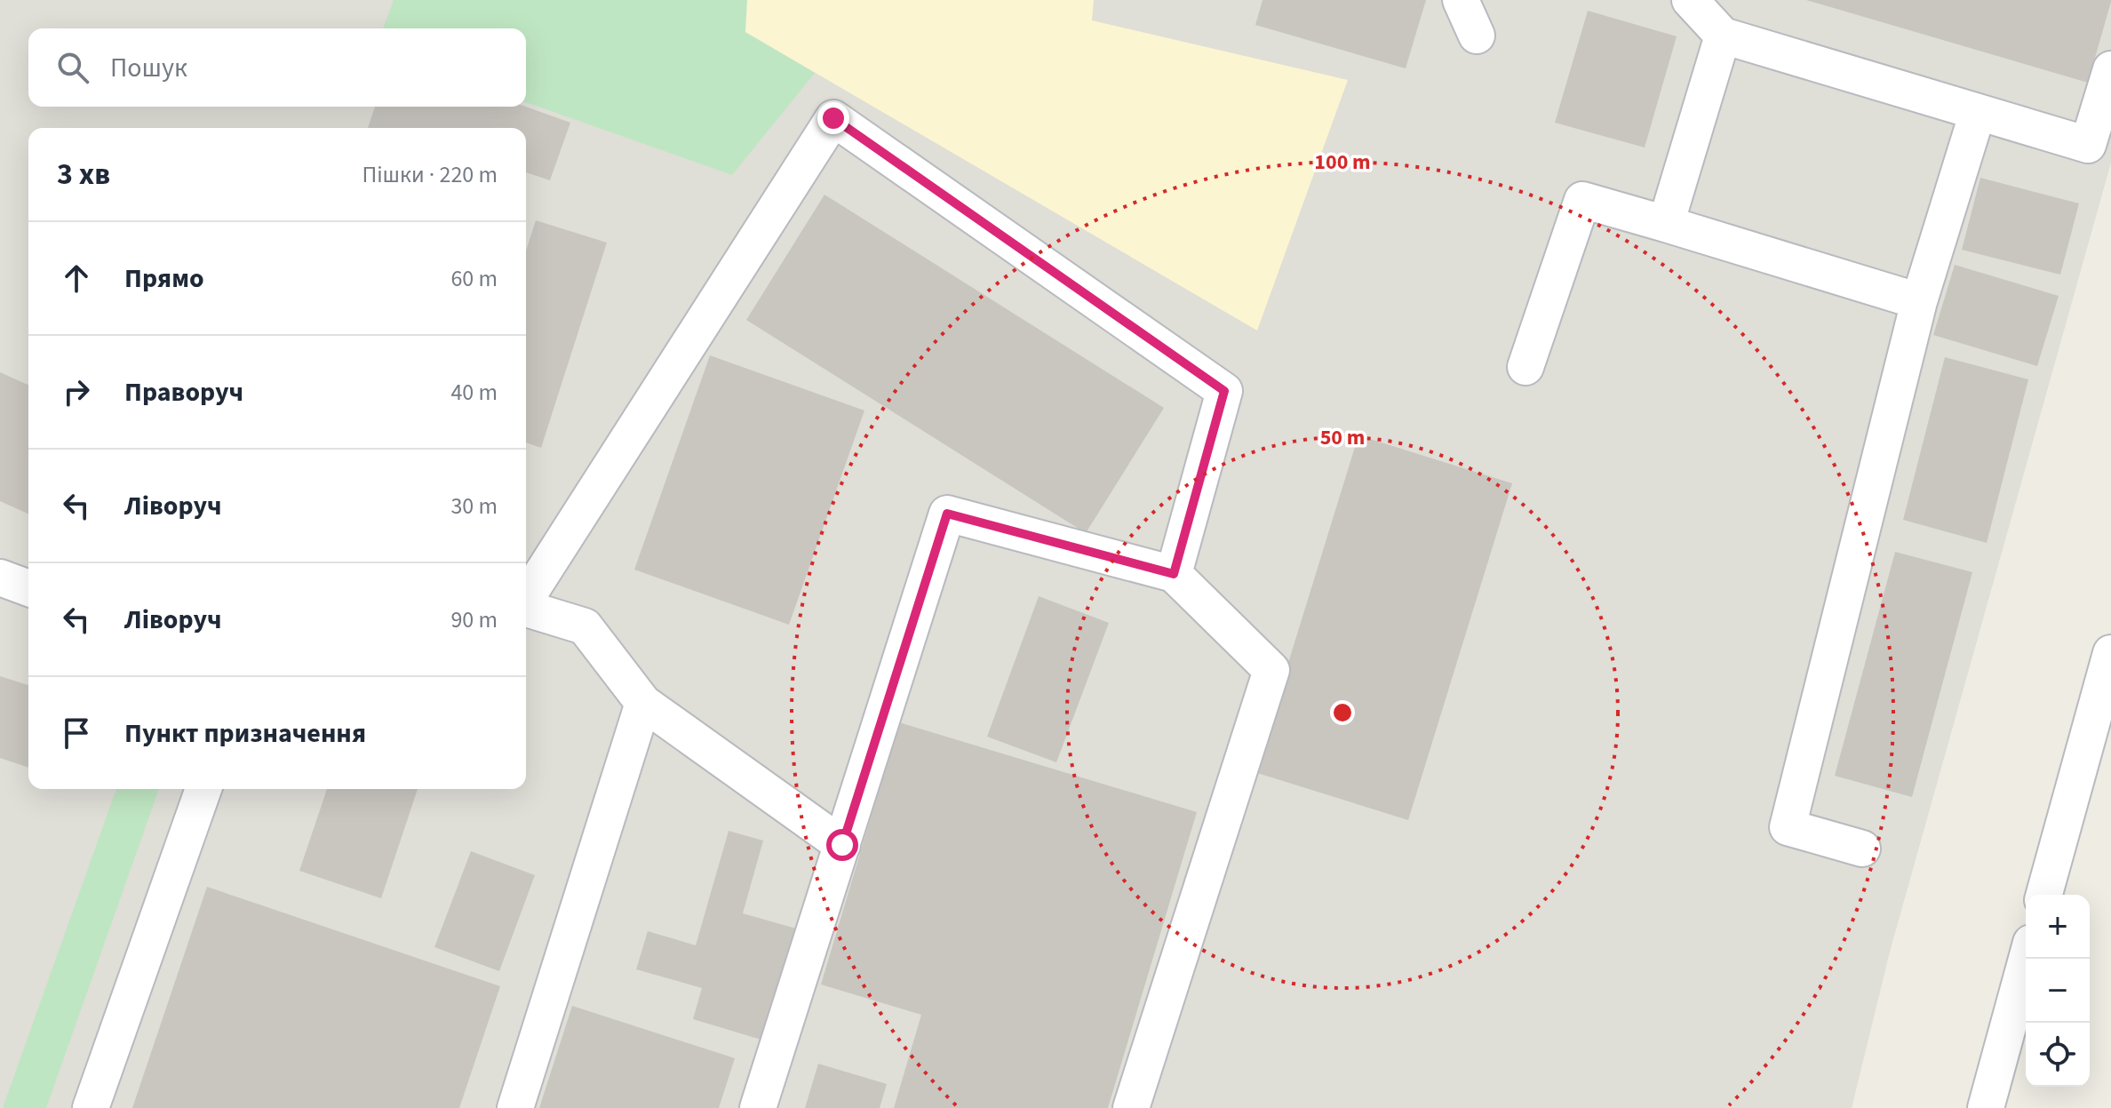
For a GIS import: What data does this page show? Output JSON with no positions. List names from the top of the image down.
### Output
{
  "page": {
    "search": "Пошук",
    "heading": ["3 хв", "Пішки · 220 m"],
    "list": [
      ["Прямо", "60 m"],
      ["Праворуч", "40 m"],
      ["Ліворуч", "30 m"],
      ["Ліворуч", "90 m"],
      "Пункт призначення"
    ],
    "map_buttons": ["+", "−"]
  },
  "rings": ["100 m", "50 m"]
}
